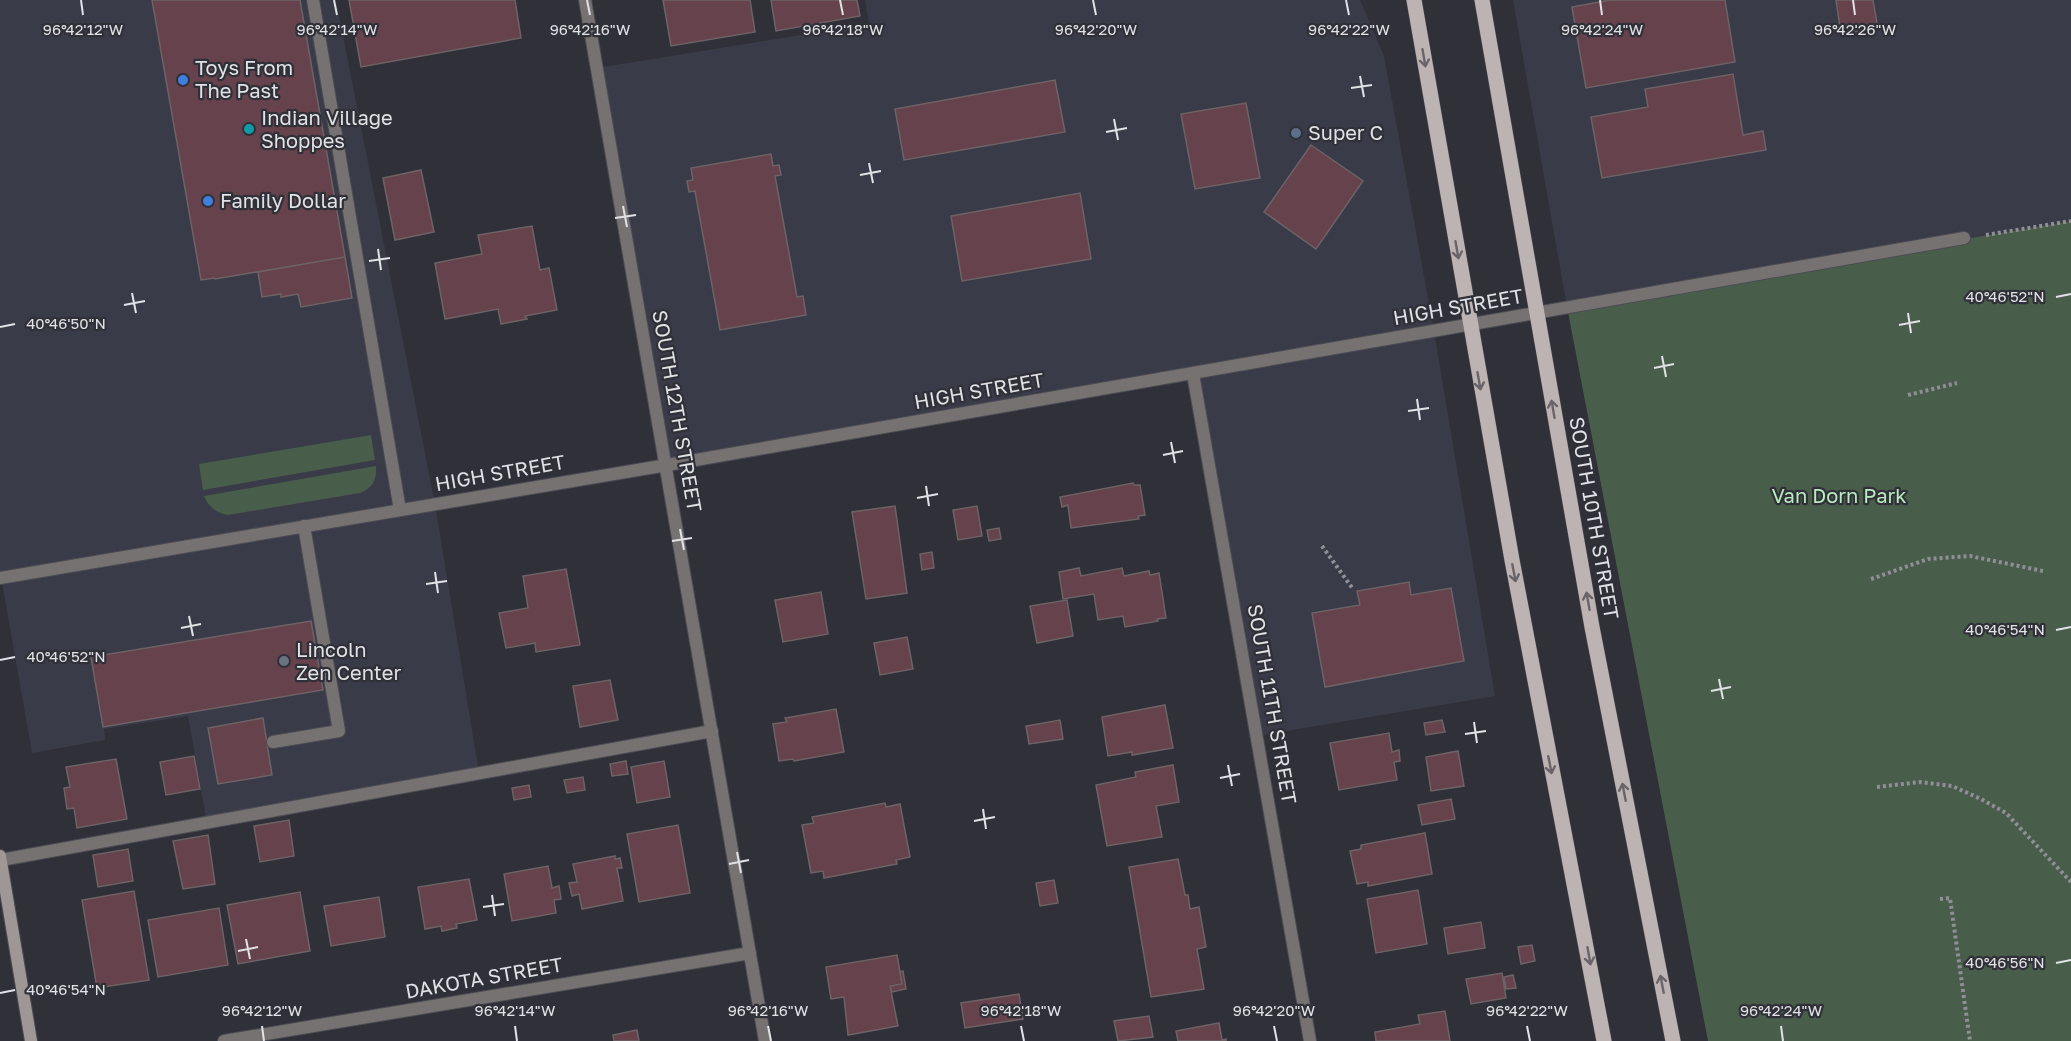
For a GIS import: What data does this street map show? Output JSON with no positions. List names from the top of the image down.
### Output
{
  "streets": {
    "main road": ["SOUTH 10TH STREET"],
    "street": [
      "HIGH STREET",
      "SOUTH 12TH STREET",
      "SOUTH 11TH STREET",
      "DAKOTA STREET"
    ]
  },
  "crossings": [
    ["HIGH STREET", "SOUTH 12TH STREET"],
    ["HIGH STREET", "SOUTH 10TH STREET"],
    ["HIGH STREET", "SOUTH 11TH STREET"],
    ["SOUTH 12TH STREET", "DAKOTA STREET"]
  ],
  "parks": ["Van Dorn Park"],
  "places": [
    "Toys From The Past",
    "Indian Village Shoppes",
    "Super C",
    "Family Dollar",
    "Lincoln Zen Center"
  ],
  "coordinates": [
    "96°42'12\"W",
    "96°42'14\"W",
    "96°42'16\"W",
    "96°42'18\"W",
    "96°42'20\"W",
    "96°42'22\"W",
    "96°42'24\"W",
    "96°42'26\"W",
    "40°46'52\"N",
    "40°46'50\"N",
    "40°46'54\"N",
    "40°46'56\"N"
  ]
}
